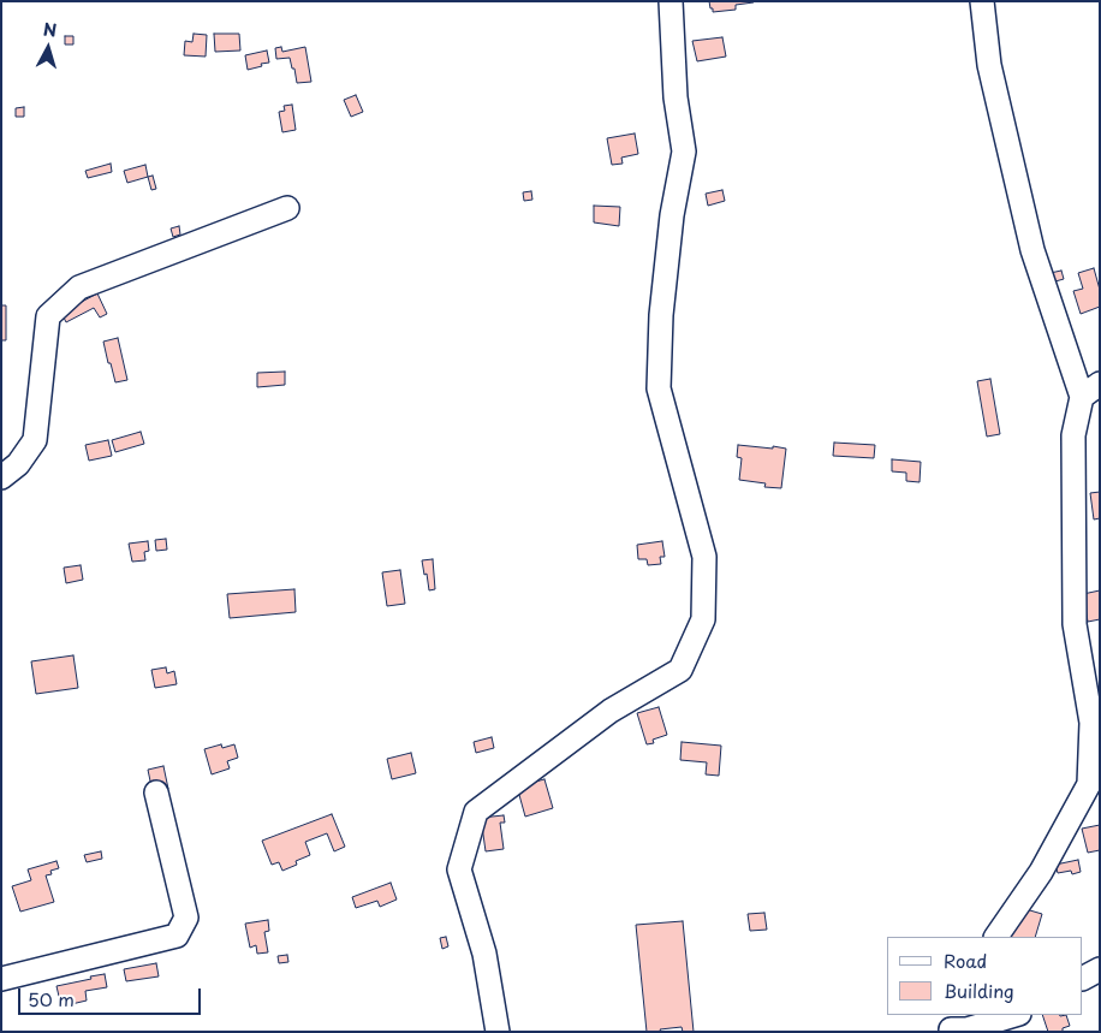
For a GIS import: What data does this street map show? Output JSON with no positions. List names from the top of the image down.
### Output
{
  "legend": ["Road", "Building"],
  "scale_bar": "50 m",
  "north": "top"
}
